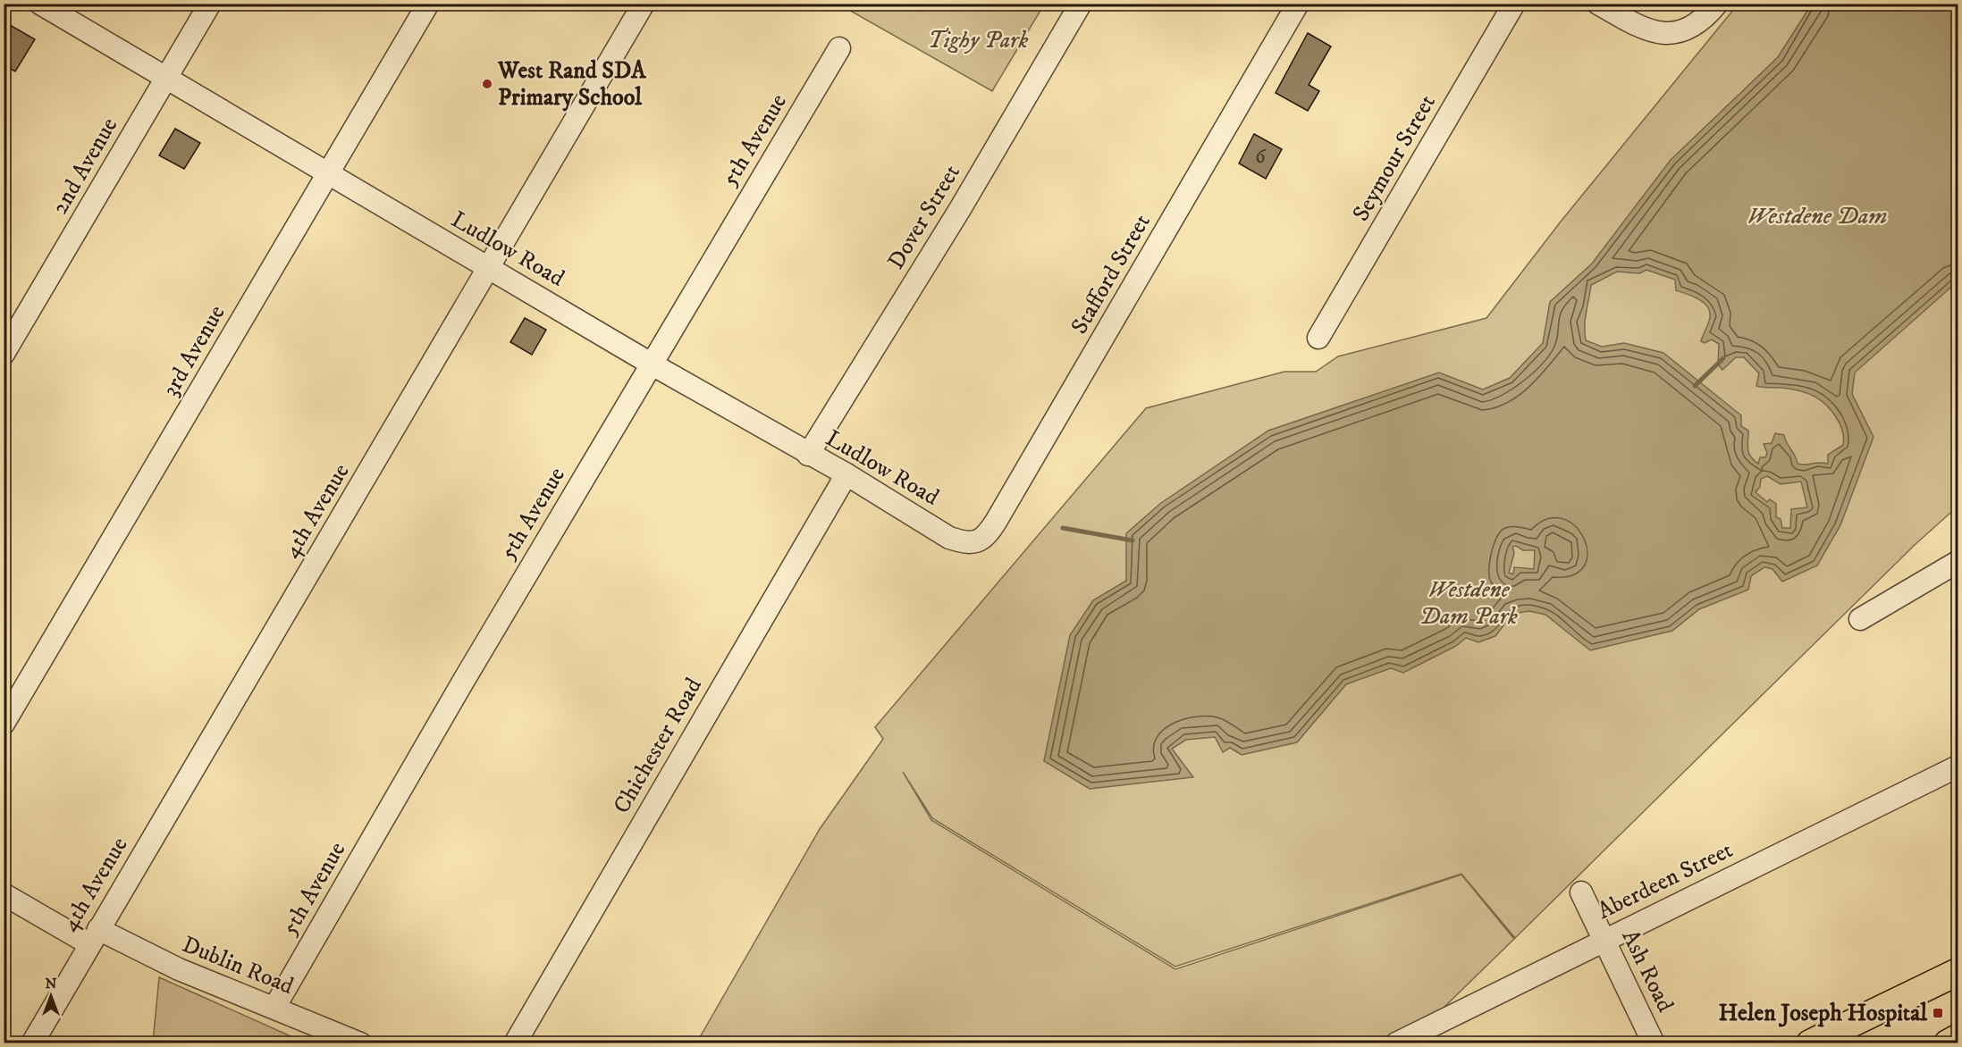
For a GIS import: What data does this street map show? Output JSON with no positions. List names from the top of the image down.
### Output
{
  "streets": {
    "street": [
      "5th Avenue",
      "Seymour Street",
      "2nd Avenue",
      "Dover Street",
      "Ludlow Road",
      "Stafford Street",
      "3rd Avenue",
      "4th Avenue",
      "Chichester Road",
      "Aberdeen Street",
      "Dublin Road",
      "Ash Road"
    ]
  },
  "crossings": [
    ["5th Avenue", "Ludlow Road"],
    ["5th Avenue", "Dublin Road"],
    ["2nd Avenue", "Ludlow Road"],
    ["Dover Street", "Ludlow Road"],
    ["Ludlow Road", "Stafford Street"],
    ["Ludlow Road", "3rd Avenue"],
    ["Ludlow Road", "4th Avenue"],
    ["Ludlow Road", "Chichester Road"],
    ["4th Avenue", "Dublin Road"],
    ["Aberdeen Street", "Ash Road"]
  ],
  "water": ["Westdene Dam"],
  "parks": ["Tighy Park", "Westdene Dam Park"],
  "places": {
    "other": ["West Rand SDA Primary School"],
    "transit": ["Helen Joseph Hospital"]
  },
  "house_numbers": ["6"],
  "north": "top"
}
